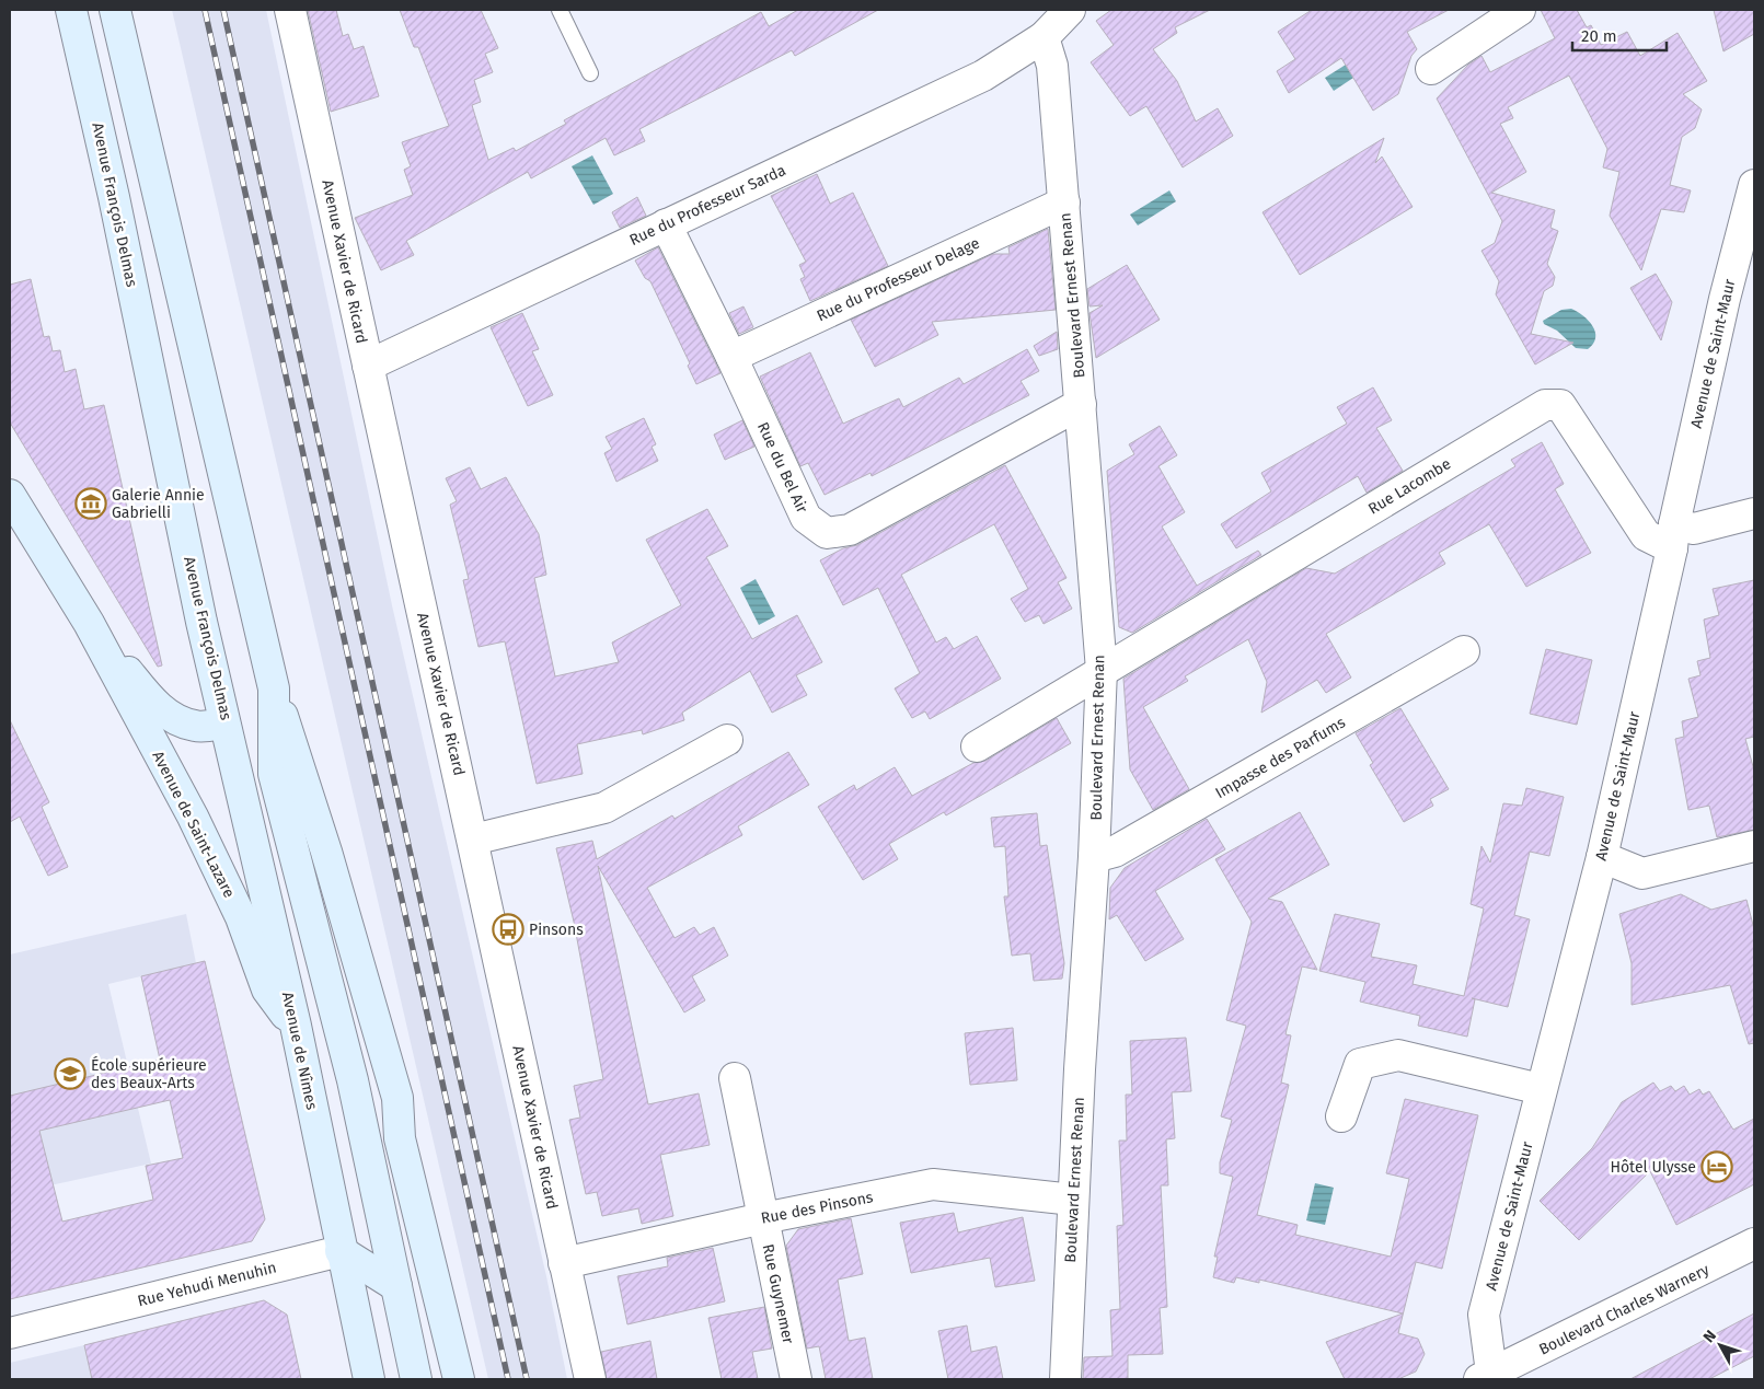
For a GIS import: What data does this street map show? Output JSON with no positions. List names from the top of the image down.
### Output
{
  "streets": {
    "main road": ["Avenue François Delmas", "Avenue de Saint-Lazare", "Avenue de Nîmes"],
    "street": [
      "Rue du Professeur Sarda",
      "Avenue Xavier de Ricard",
      "Rue du Professeur Delage",
      "Boulevard Ernest Renan",
      "Avenue de Saint-Maur",
      "Rue du Bel Air",
      "Rue Lacombe",
      "Impasse des Parfums",
      "Rue des Pinsons",
      "Rue Yehudi Menuhin",
      "Rue Guynemer",
      "Boulevard Charles Warnery"
    ]
  },
  "crossings": [
    ["Avenue François Delmas", "Avenue de Saint-Lazare"],
    ["Avenue François Delmas", "Avenue de Nîmes"],
    ["Rue du Professeur Sarda", "Avenue Xavier de Ricard"],
    ["Rue du Professeur Sarda", "Boulevard Ernest Renan"],
    ["Rue du Professeur Sarda", "Rue du Bel Air"],
    ["Avenue Xavier de Ricard", "Rue des Pinsons"],
    ["Rue du Professeur Delage", "Boulevard Ernest Renan"],
    ["Rue du Professeur Delage", "Rue du Bel Air"],
    ["Boulevard Ernest Renan", "Rue du Bel Air"],
    ["Boulevard Ernest Renan", "Rue Lacombe"],
    ["Boulevard Ernest Renan", "Impasse des Parfums"],
    ["Boulevard Ernest Renan", "Rue des Pinsons"],
    ["Avenue de Saint-Maur", "Rue Lacombe"],
    ["Avenue de Saint-Maur", "Boulevard Charles Warnery"],
    ["Avenue de Saint-Lazare", "Avenue de Nîmes"],
    ["Avenue de Nîmes", "Rue Yehudi Menuhin"],
    ["Rue des Pinsons", "Rue Guynemer"]
  ],
  "places": {
    "museum": ["Galerie Annie Gabrielli"],
    "bus stop": ["Pinsons"],
    "school or university": ["École supérieure des Beaux-Arts"],
    "hotel": ["Hôtel Ulysse"]
  },
  "scale_bar": "20 m",
  "north": "top left"
}
